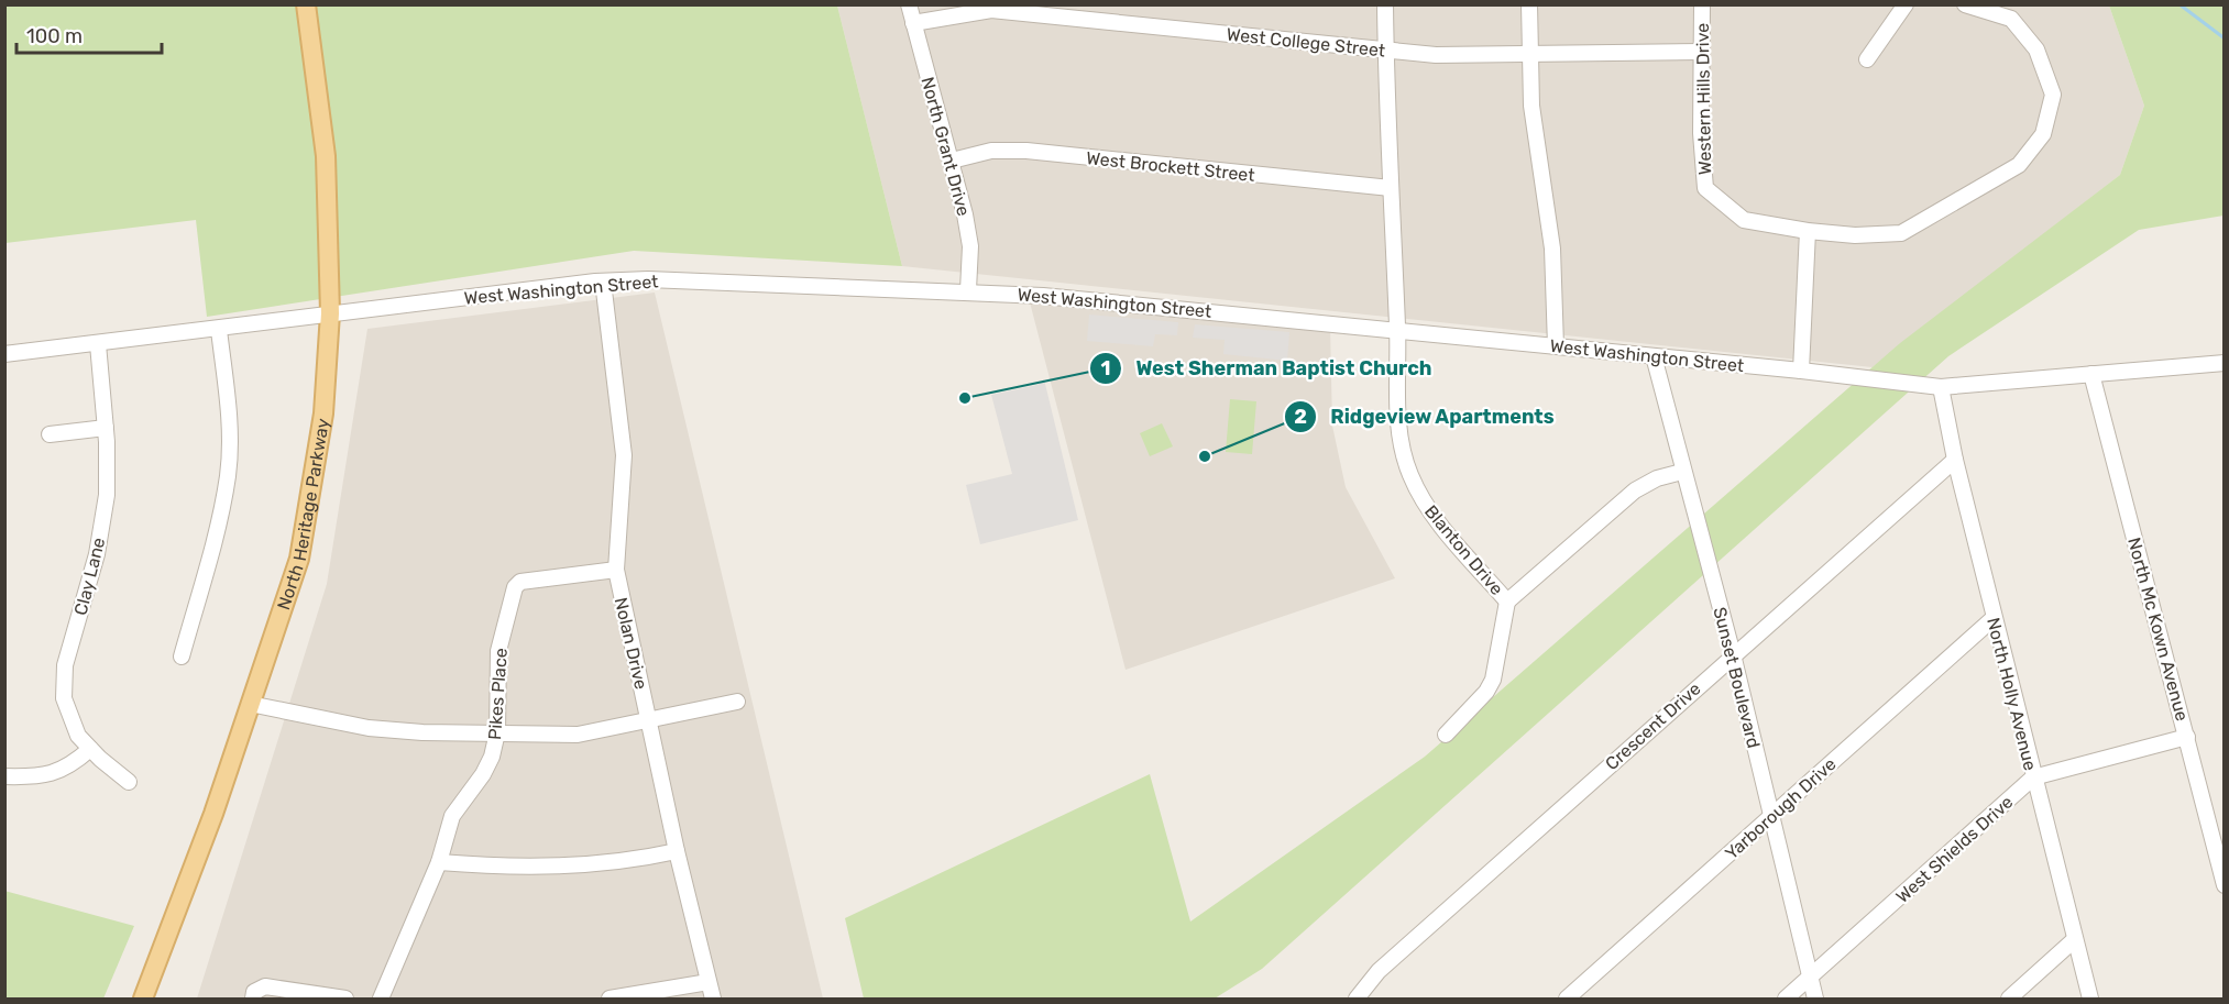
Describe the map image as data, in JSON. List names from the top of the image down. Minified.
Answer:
{"streets":{"main road":["North Heritage Parkway"],"street":["West College Street","Western Hills Drive","North Grant Drive","West Brockett Street","West Washington Street","Blanton Drive","Clay Lane","North Mc Kown Avenue","Nolan Drive","Sunset Boulevard","Pikes Place","North Holly Avenue","Crescent Drive","Yarborough Drive","West Shields Drive"]},"crossings":[["West College Street","Western Hills Drive"],["West College Street","North Grant Drive"],["West College Street","Blanton Drive"],["North Grant Drive","West Brockett Street"],["North Grant Drive","West Washington Street"],["West Brockett Street","Blanton Drive"],["West Washington Street","North Heritage Parkway"],["West Washington Street","Blanton Drive"],["West Washington Street","Clay Lane"],["West Washington Street","North Mc Kown Avenue"],["West Washington Street","Nolan Drive"],["West Washington Street","Sunset Boulevard"],["West Washington Street","North Holly Avenue"],["Blanton Drive","Sunset Boulevard"],["North Mc Kown Avenue","West Shields Drive"],["Nolan Drive","Pikes Place"],["Sunset Boulevard","Crescent Drive"],["Sunset Boulevard","Yarborough Drive"],["Sunset Boulevard","West Shields Drive"],["North Holly Avenue","Crescent Drive"],["North Holly Avenue","Yarborough Drive"],["North Holly Avenue","West Shields Drive"]],"places":["West Sherman Baptist Church","Ridgeview Apartments"],"scale_bar":"100 m"}
